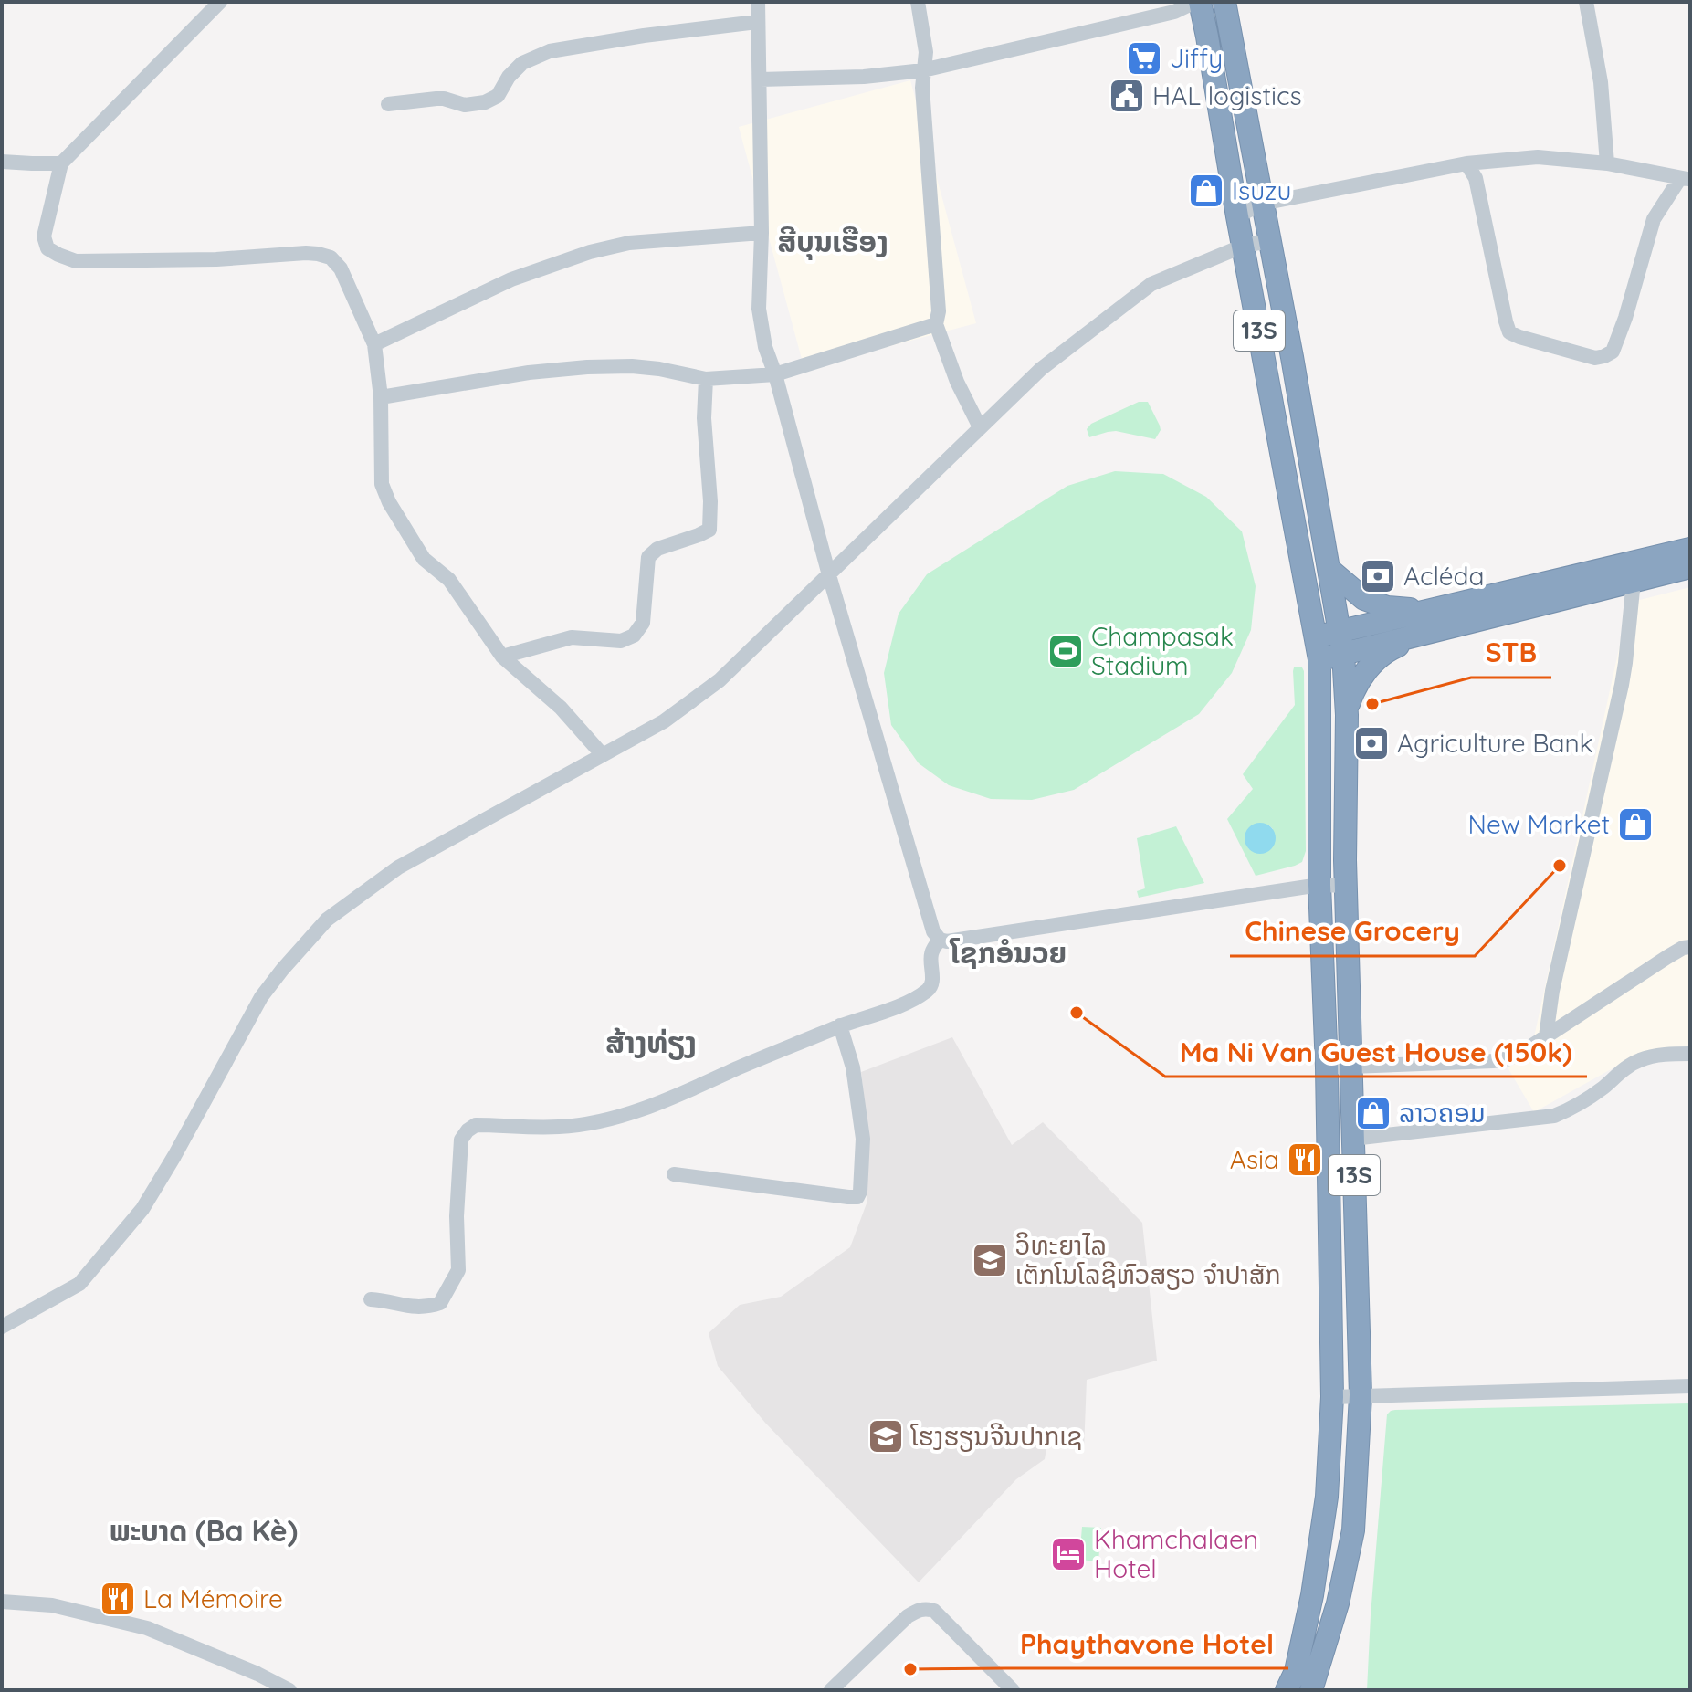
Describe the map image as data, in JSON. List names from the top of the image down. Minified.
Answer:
{"streets":{"highway":["13S"]},"districts":["ສີບຸນເຮືອງ","ໂຊກອໍນວຍ","ສ້າງທ່ຽງ","ພະບາດ (Ba Kè)"],"places":{"supermarket":["Jiffy"],"public building":["HAL logistics"],"shop":["Isuzu","New Market","ລາວຄອມ"],"bank":["Acléda","Agriculture Bank"],"sports":["Champasak Stadium"],"other":["STB","Chinese Grocery","Ma Ni Van Guest House (150k)","Phaythavone Hotel"],"restaurant":["Asia","La Mémoire"],"school or university":["ວິທະຍາໄລ ເຕັກໂນໂລຊີຫົວສຽວ ຈຳປາສັກ","ໂຮງຮຽນຈີນປາກເຊ"],"hotel":["Khamchalaen Hotel"]}}
